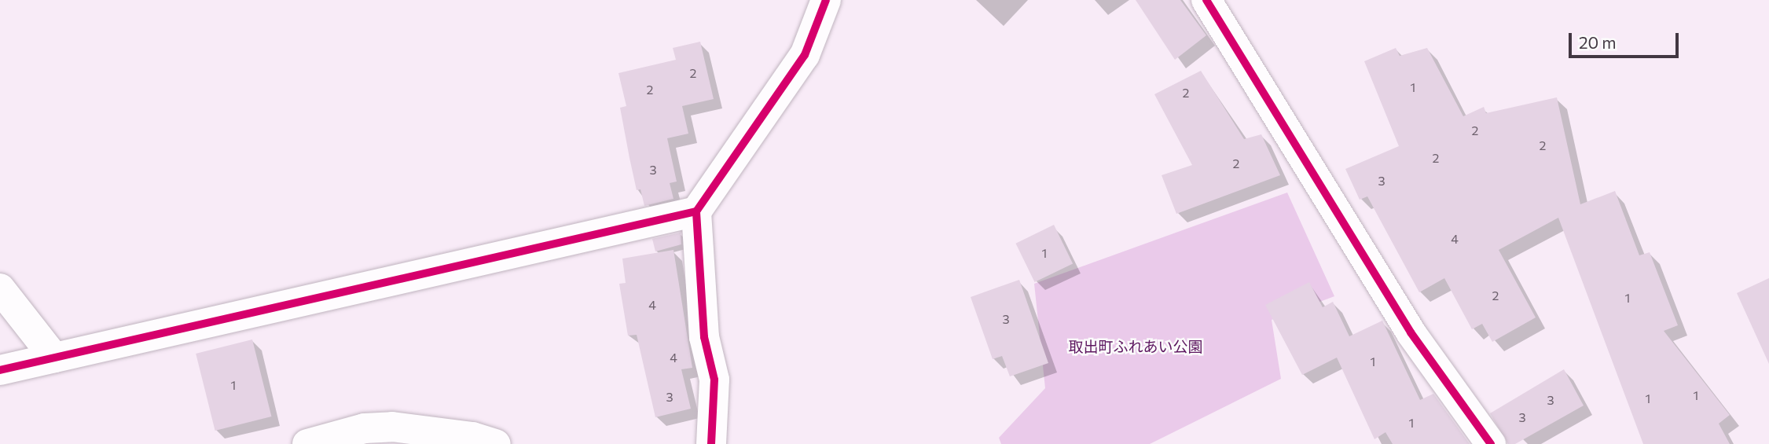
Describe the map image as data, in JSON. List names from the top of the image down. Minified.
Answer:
{"parks":["取出町ふれあい公園"],"house_numbers":["2","1","2","2","2","2","2","2","3","3","4","1","2","1","4","3","4","1","1","1","3","1","3","3","1"],"scale_bar":"20 m"}
